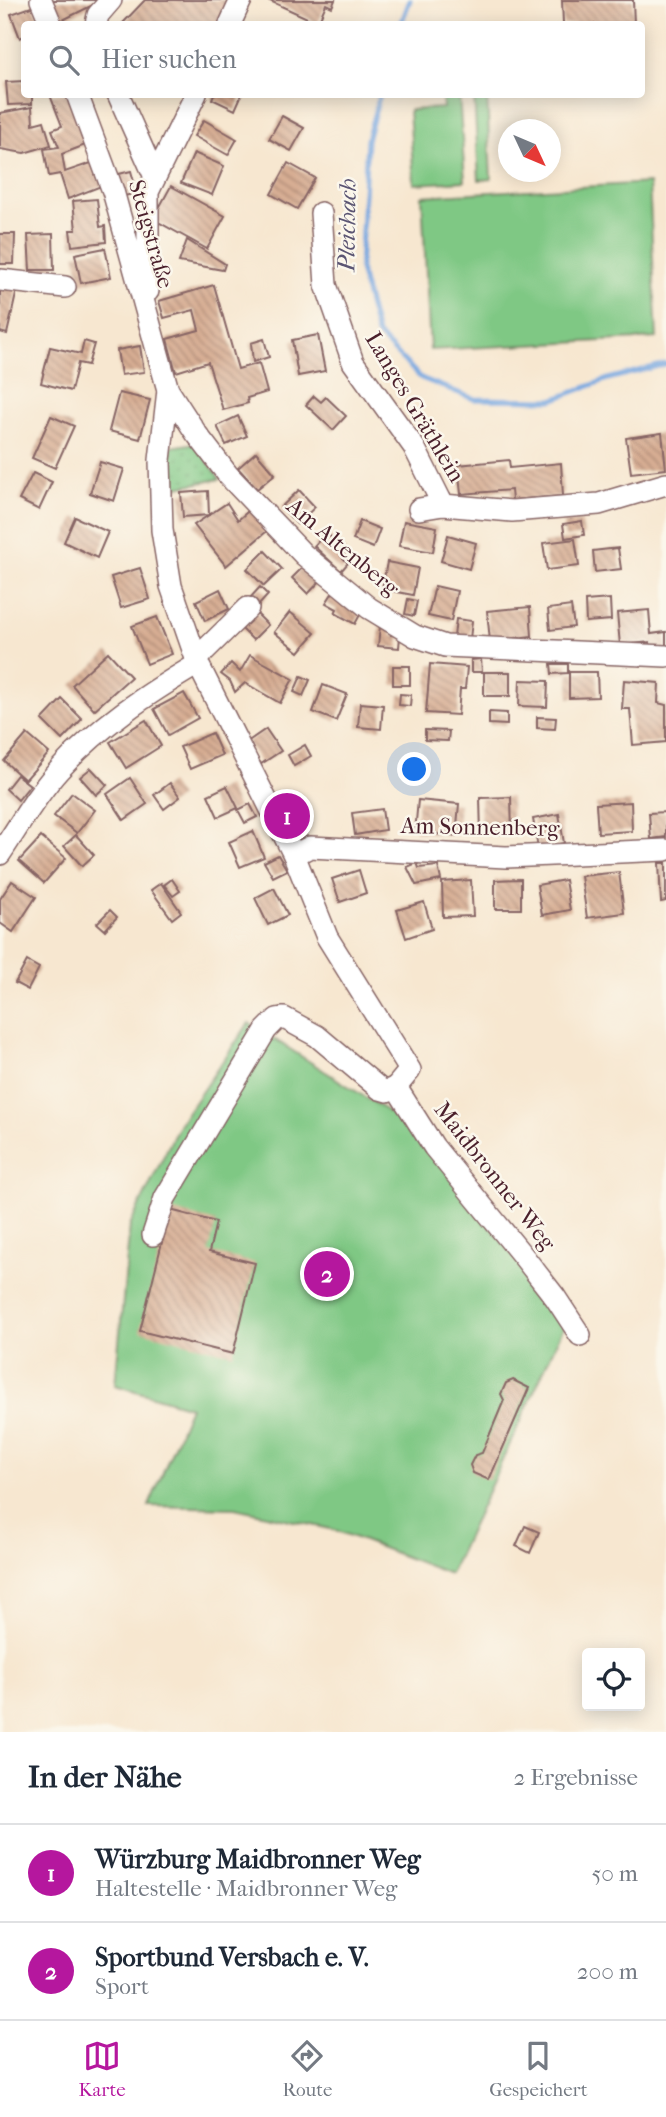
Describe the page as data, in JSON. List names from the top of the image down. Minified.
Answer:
{"streets":{"street":["Steigstraße","Langes Gräthlein","Am Altenberg","Am Sonnenberg","Maidbronner Weg"]},"crossings":[["Steigstraße","Am Altenberg"]],"water":["Pleichach"],"north":"bottom right","page":{"search":"Hier suchen","pins":["1","2"],"heading":["In der Nähe","2 Ergebnisse"],"list":[{"mark":"1","name":"Würzburg Maidbronner Weg","note":"Haltestelle · Maidbronner Weg","value":"50 m"},{"mark":"2","name":"Sportbund Versbach e. V.","note":"Sport","value":"200 m"}],"nav":["Karte","Route","Gespeichert"]}}
